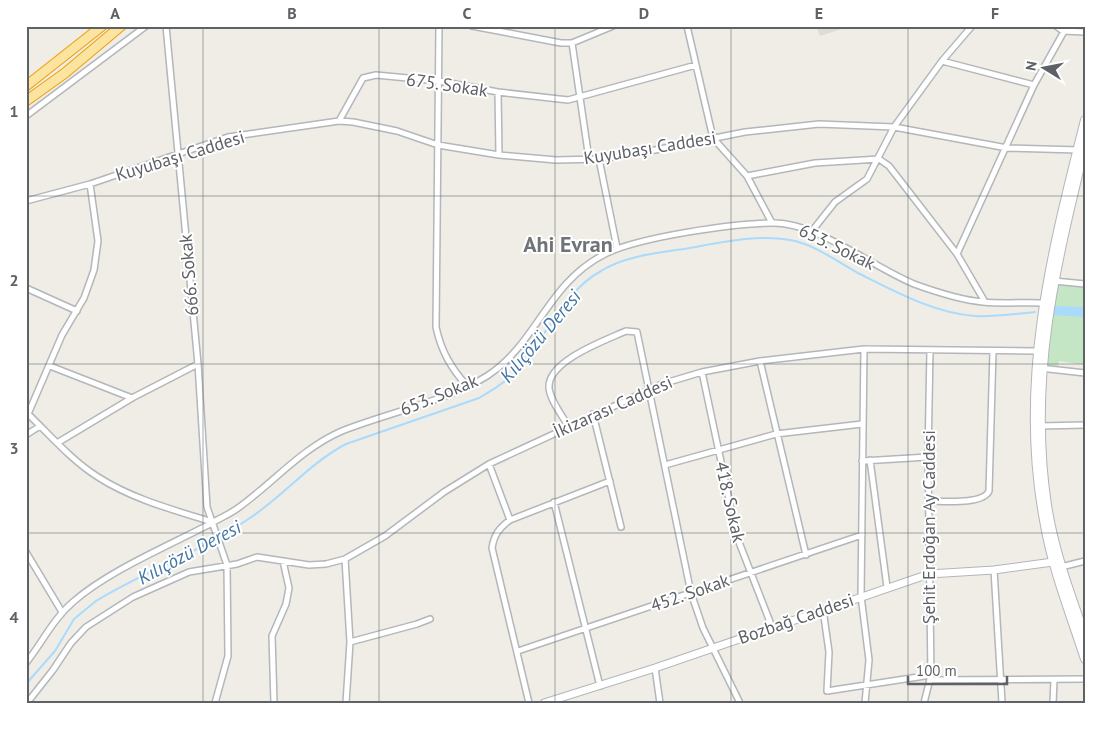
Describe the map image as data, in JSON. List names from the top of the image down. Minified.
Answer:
{"streets":{"street":["675. Sokak","Kuyubaşı Caddesi","653. Sokak","666. Sokak","İkizarası Caddesi","418. Sokak","Şehit Erdoğan Ay Caddesi","452. Sokak","Bozbağ Caddesi"]},"crossings":[["675. Sokak","Kuyubaşı Caddesi"],["Kuyubaşı Caddesi","666. Sokak"],["653. Sokak","666. Sokak"],["666. Sokak","İkizarası Caddesi"],["İkizarası Caddesi","418. Sokak"],["İkizarası Caddesi","Şehit Erdoğan Ay Caddesi"],["418. Sokak","452. Sokak"],["418. Sokak","Bozbağ Caddesi"],["Şehit Erdoğan Ay Caddesi","Bozbağ Caddesi"]],"districts":["Ahi Evran"],"water":["Kılıçözü Deresi"],"scale_bar":"100 m","north":"left","grid":{"columns":["A","B","C","D","E","F"],"rows":["1","2","3","4"]}}
